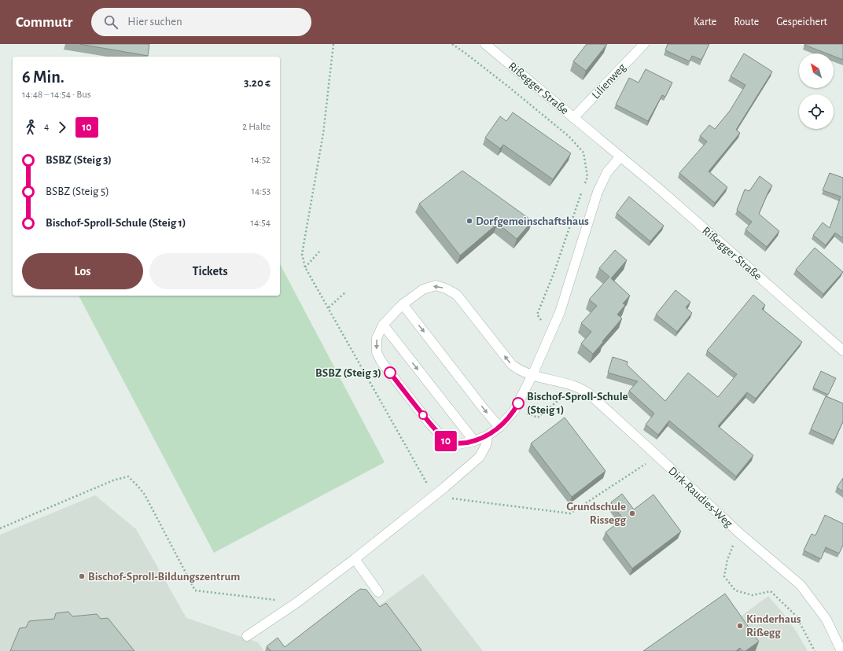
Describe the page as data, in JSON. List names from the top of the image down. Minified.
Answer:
{"streets":{"street":["Lilienweg","Rißegger Straße","Dirk-Raudies-Weg"]},"crossings":[["Lilienweg","Rißegger Straße"]],"places":["Dorfgemeinschaftshaus","BSBZ (Steig 3)","Bischof-Sproll-Schule (Steig 1)","Grundschule Rissegg","Bischof-Sproll-Bildungszentrum","Kinderhaus Rißegg"],"lines":["bus line 10"],"north":"top left","page":{"header":"Commutr","search":"Hier suchen","nav":["Karte","Route","Gespeichert"],"on_map":"10","heading":["6 Min.","14:48 – 14:54 · Bus","3.20 €"],"legs":["4","10","2 Halte"],"list":[{"name":"BSBZ (Steig 3)","value":"14:52"},{"name":"BSBZ (Steig 5)","value":"14:53"},{"name":"Bischof-Sproll-Schule (Steig 1)","value":"14:54"}],"buttons":["Los","Tickets"]}}
